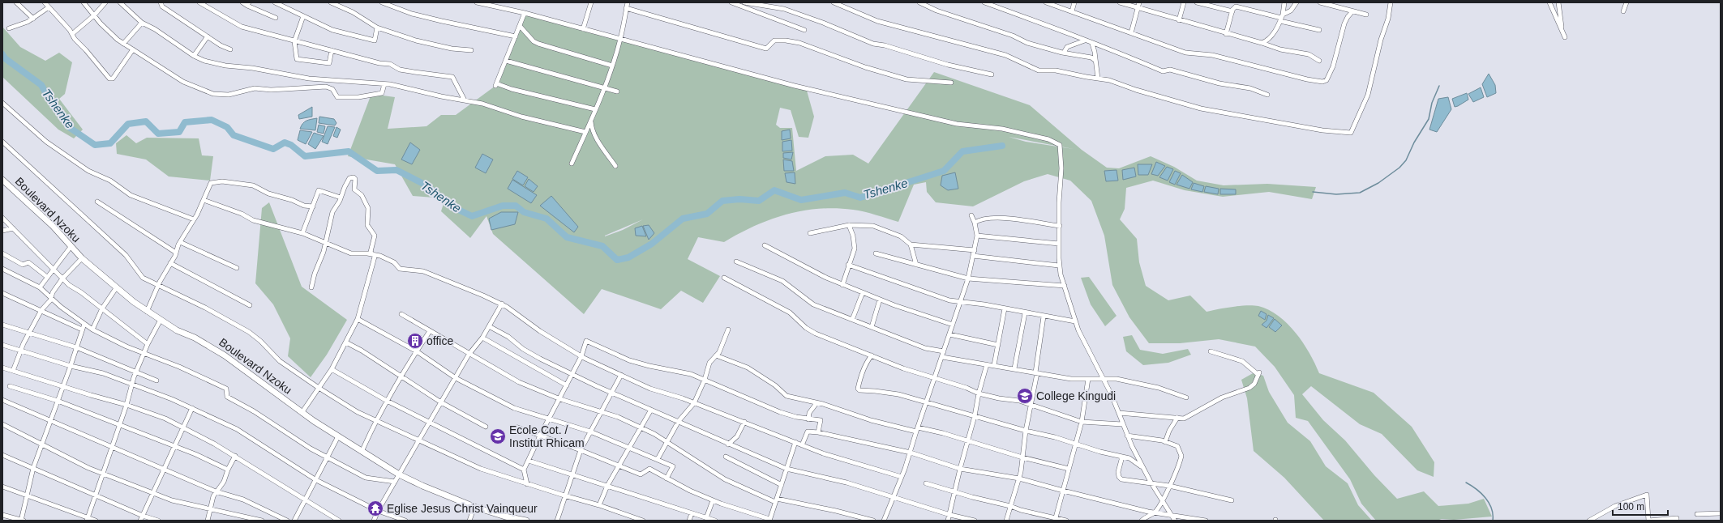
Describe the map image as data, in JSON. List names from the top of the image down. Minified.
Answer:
{"streets":{"street":["Boulevard Nzoku"]},"water":["Tshenke"],"places":{"building":["office"],"school or university":["College Kingudi","Ecole Cot. / Institut Rhicam"],"temple":["Eglise Jesus Christ Vainqueur"]},"scale_bar":"100 m"}
